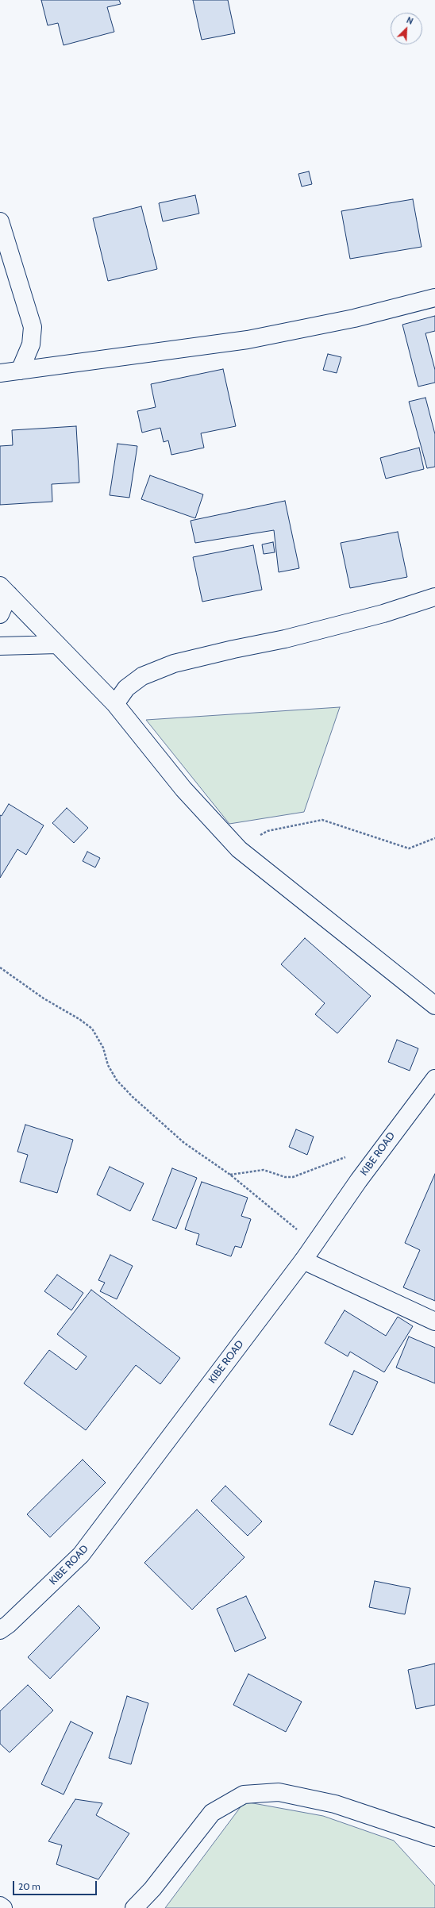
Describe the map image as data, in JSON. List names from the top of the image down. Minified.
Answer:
{"streets":{"street":["KIBE ROAD"]},"scale_bar":"20 m","north":"top right"}
